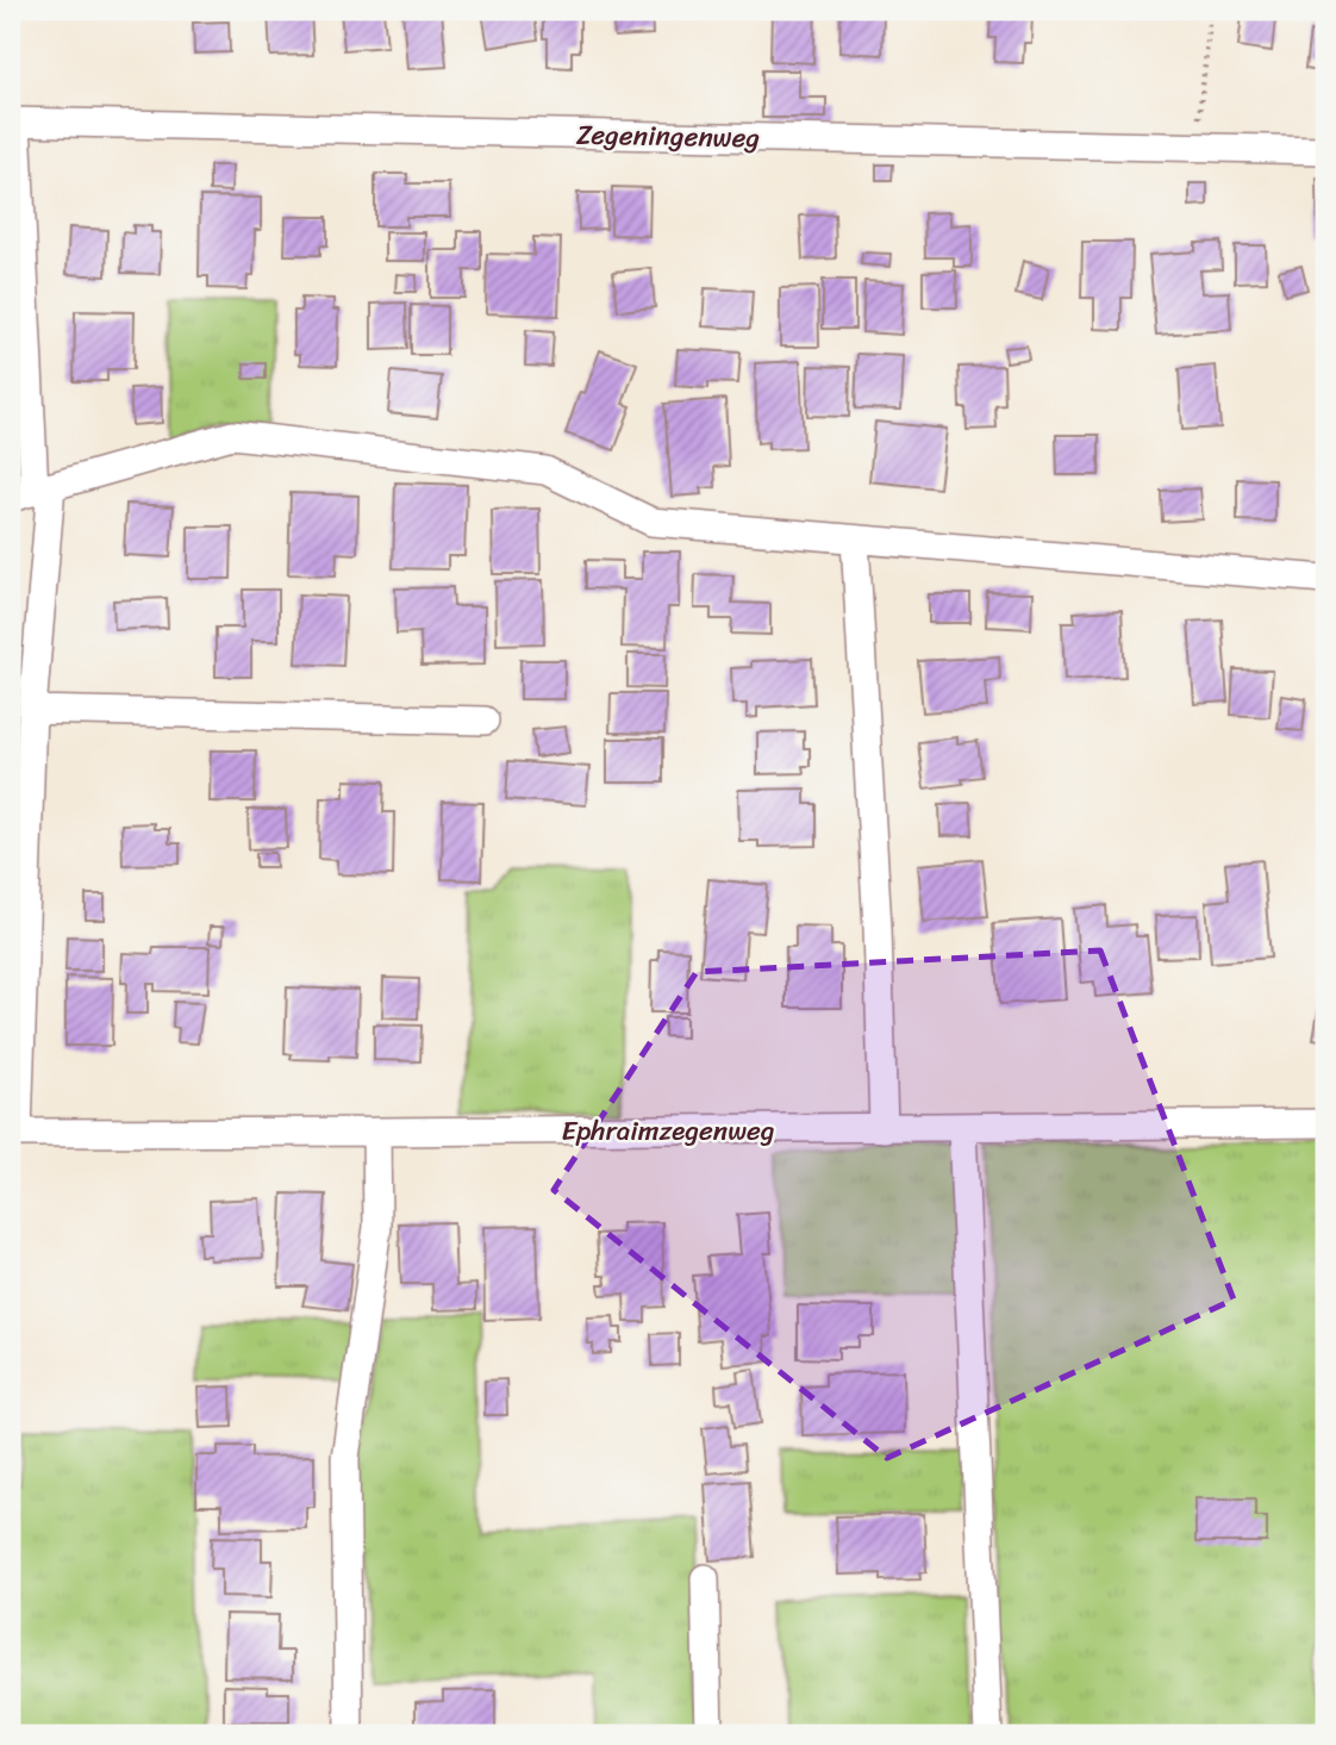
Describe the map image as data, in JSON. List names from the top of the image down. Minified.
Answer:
{"streets":{"street":["Zegeningenweg","Ephraimzegenweg"]}}
